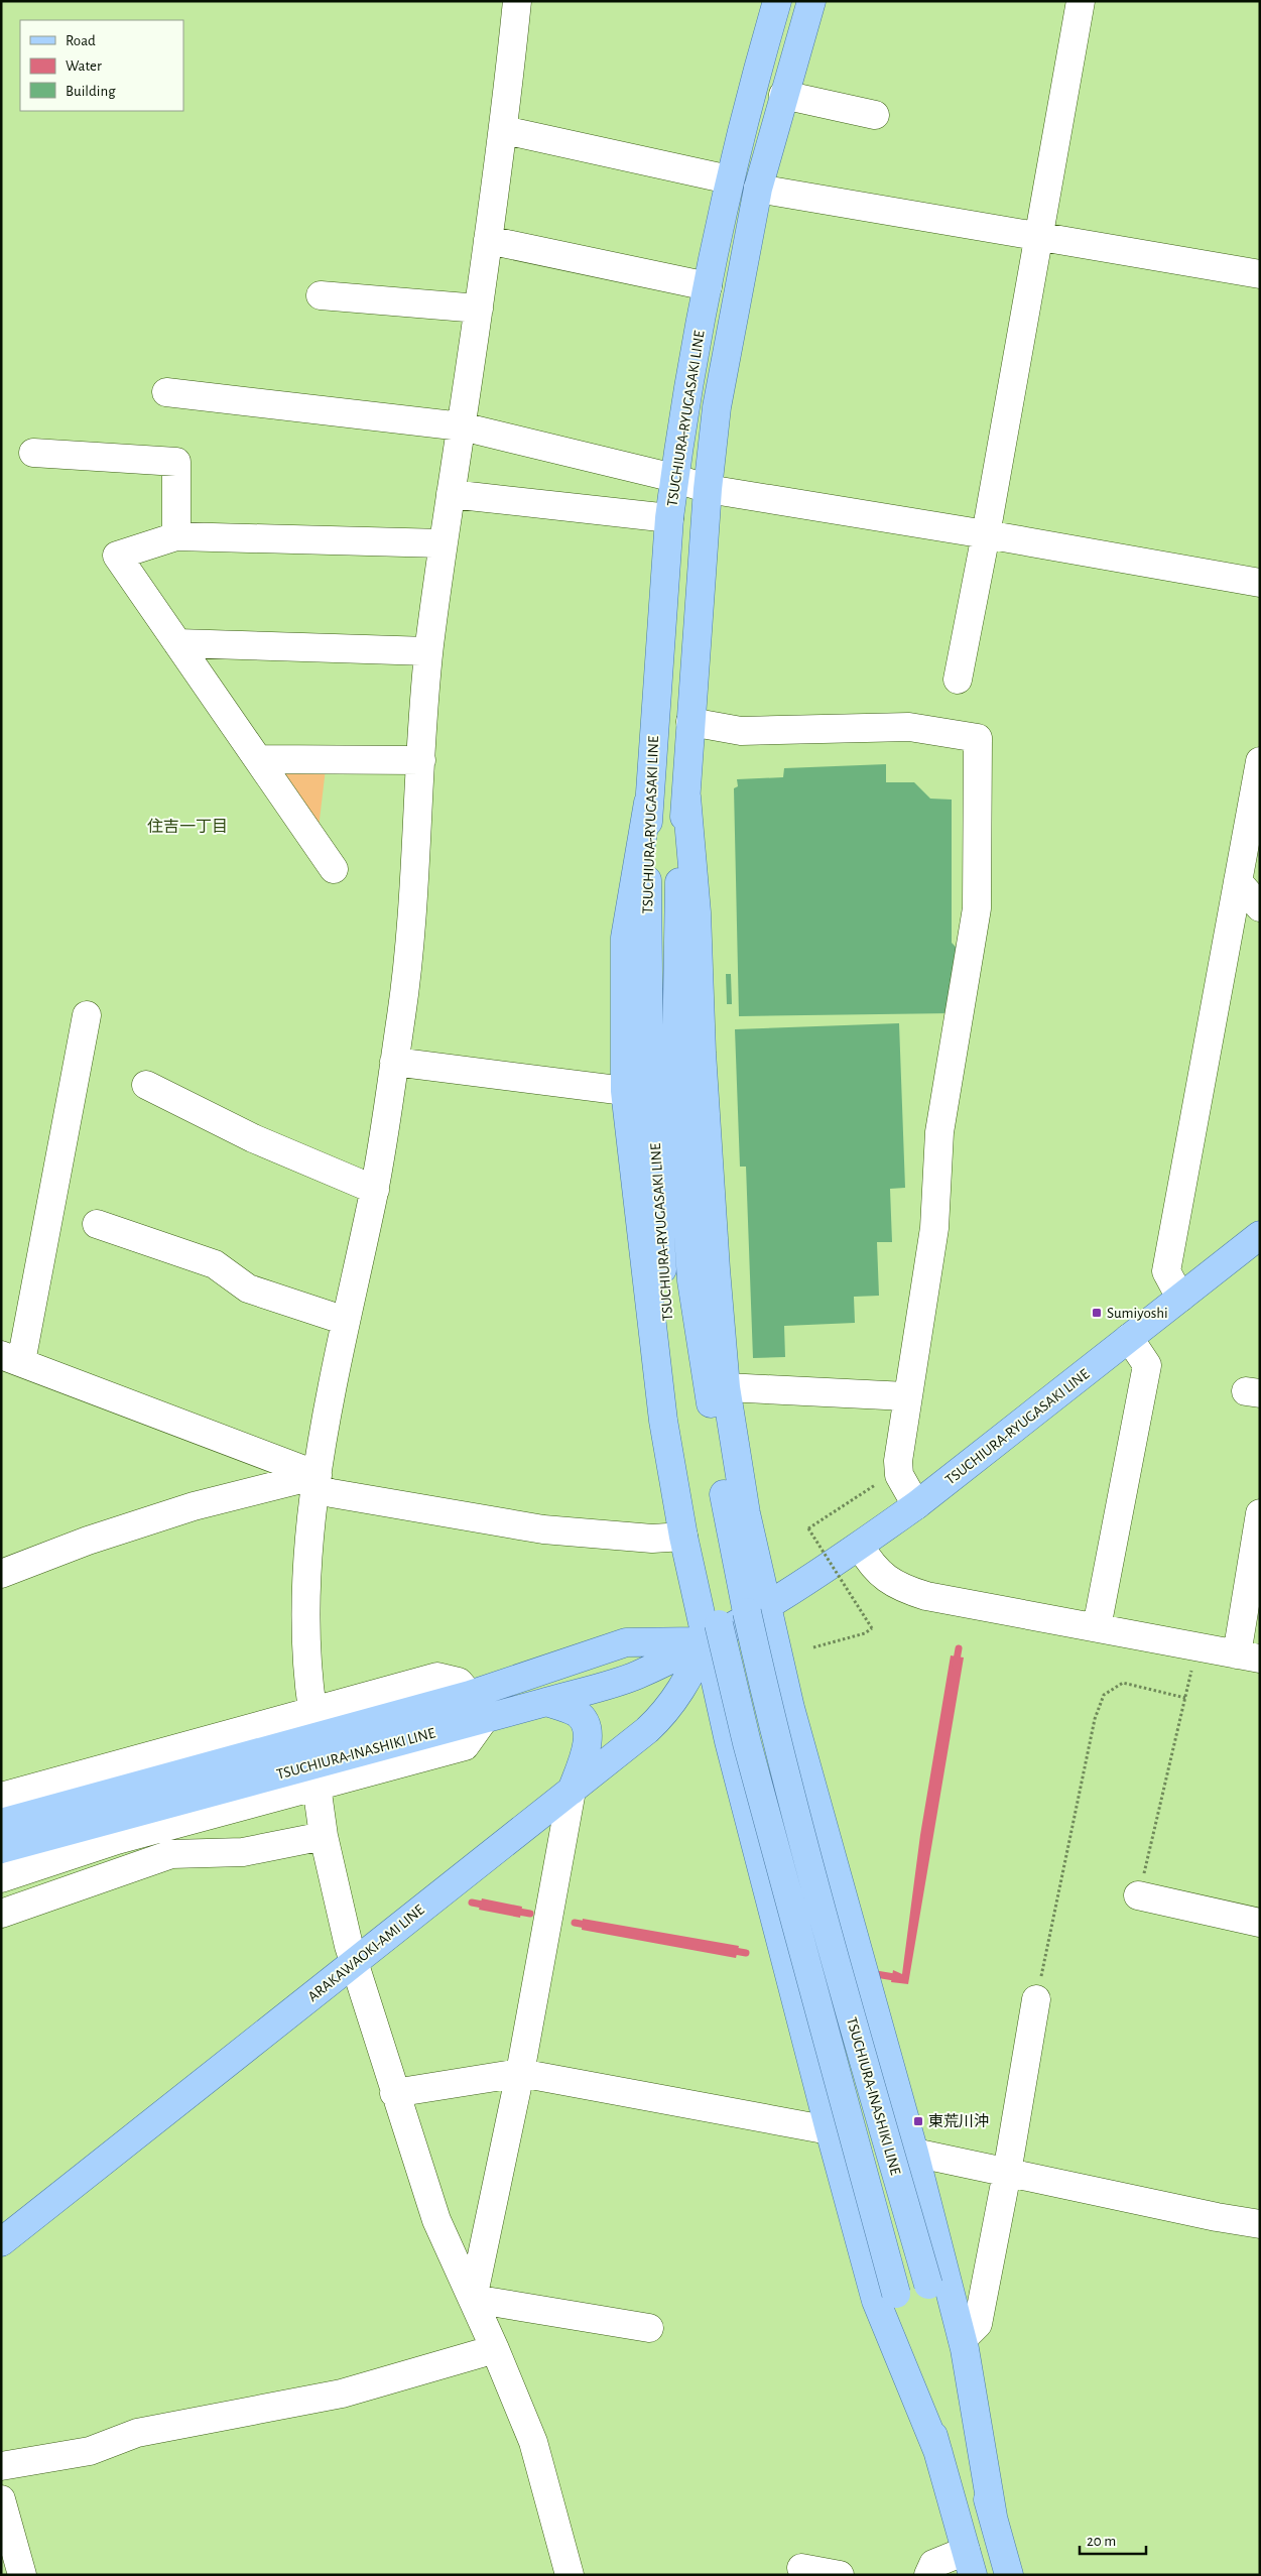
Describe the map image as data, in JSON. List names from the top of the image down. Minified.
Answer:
{"streets":{"main road":["TSUCHIURA-RYUGASAKI LINE","TSUCHIURA-INASHIKI LINE","ARAKAWAOKI-AMI LINE"]},"crossings":[["TSUCHIURA-RYUGASAKI LINE","TSUCHIURA-INASHIKI LINE"],["TSUCHIURA-RYUGASAKI LINE","ARAKAWAOKI-AMI LINE"],["TSUCHIURA-INASHIKI LINE","ARAKAWAOKI-AMI LINE"]],"districts":["住吉一丁目"],"places":{"transit":["Sumiyoshi","東荒川沖"]},"legend":["Road","Water","Building"],"scale_bar":"20 m"}
